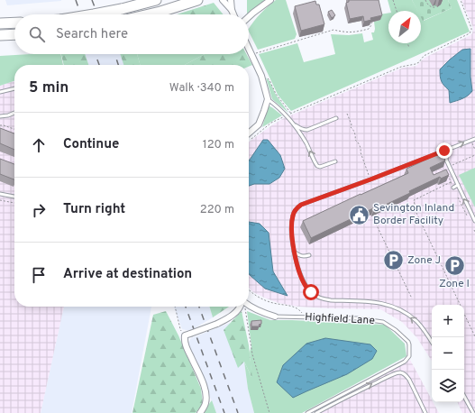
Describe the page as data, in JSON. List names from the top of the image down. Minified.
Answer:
{"streets":{"street":["Highfield Lane"]},"places":{"public building":["Sevington Inland Border Facility"],"parking":["Zone J","Zone I"]},"north":"top right","page":{"search":"Search here","heading":["5 min","Walk · 340 m"],"list":[["Continue","120 m"],["Turn right","220 m"],"Arrive at destination"],"map_buttons":["+","−"]}}
